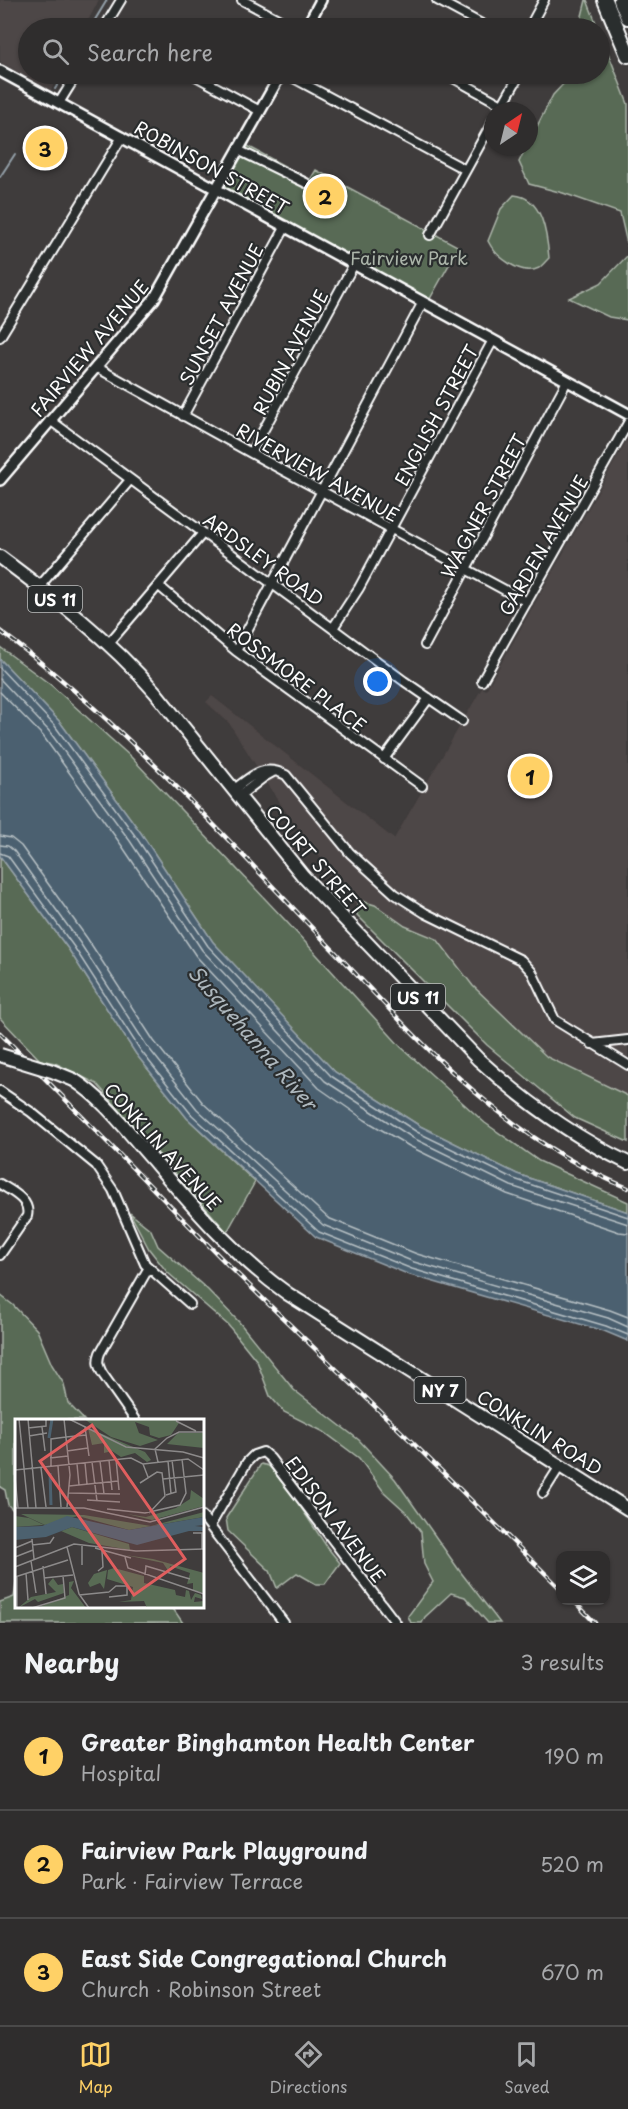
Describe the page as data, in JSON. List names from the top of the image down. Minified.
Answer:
{"streets":{"main road":["US 11","COURT STREET","CONKLIN AVENUE","NY 7","CONKLIN ROAD"],"street":["ROBINSON STREET","SUNSET AVENUE","FAIRVIEW AVENUE","RUBIN AVENUE","ENGLISH STREET","RIVERVIEW AVENUE","WAGNER STREET","GARDEN AVENUE","ARDSLEY ROAD","ROSSMORE PLACE","EDISON AVENUE"]},"crossings":[["ROBINSON STREET","SUNSET AVENUE"],["ROBINSON STREET","FAIRVIEW AVENUE"],["ROBINSON STREET","RUBIN AVENUE"],["ROBINSON STREET","ENGLISH STREET"],["ROBINSON STREET","WAGNER STREET"],["SUNSET AVENUE","RIVERVIEW AVENUE"],["FAIRVIEW AVENUE","RIVERVIEW AVENUE"],["FAIRVIEW AVENUE","ARDSLEY ROAD"],["RUBIN AVENUE","RIVERVIEW AVENUE"],["ENGLISH STREET","RIVERVIEW AVENUE"],["ENGLISH STREET","ARDSLEY ROAD"],["RIVERVIEW AVENUE","WAGNER STREET"],["RIVERVIEW AVENUE","GARDEN AVENUE"],["CONKLIN AVENUE","CONKLIN ROAD"]],"water":["Susquehanna River"],"parks":["Fairview Park"],"north":"top right","page":{"search":"Search here","pins":["3","2","1"],"heading":["Nearby","3 results"],"list":[{"mark":"1","name":"Greater Binghamton Health Center","note":"Hospital","value":"190 m"},{"mark":"2","name":"Fairview Park Playground","note":"Park · Fairview Terrace","value":"520 m"},{"mark":"3","name":"East Side Congregational Church","note":"Church · Robinson Street","value":"670 m"}],"nav":["Map","Directions","Saved"]}}
